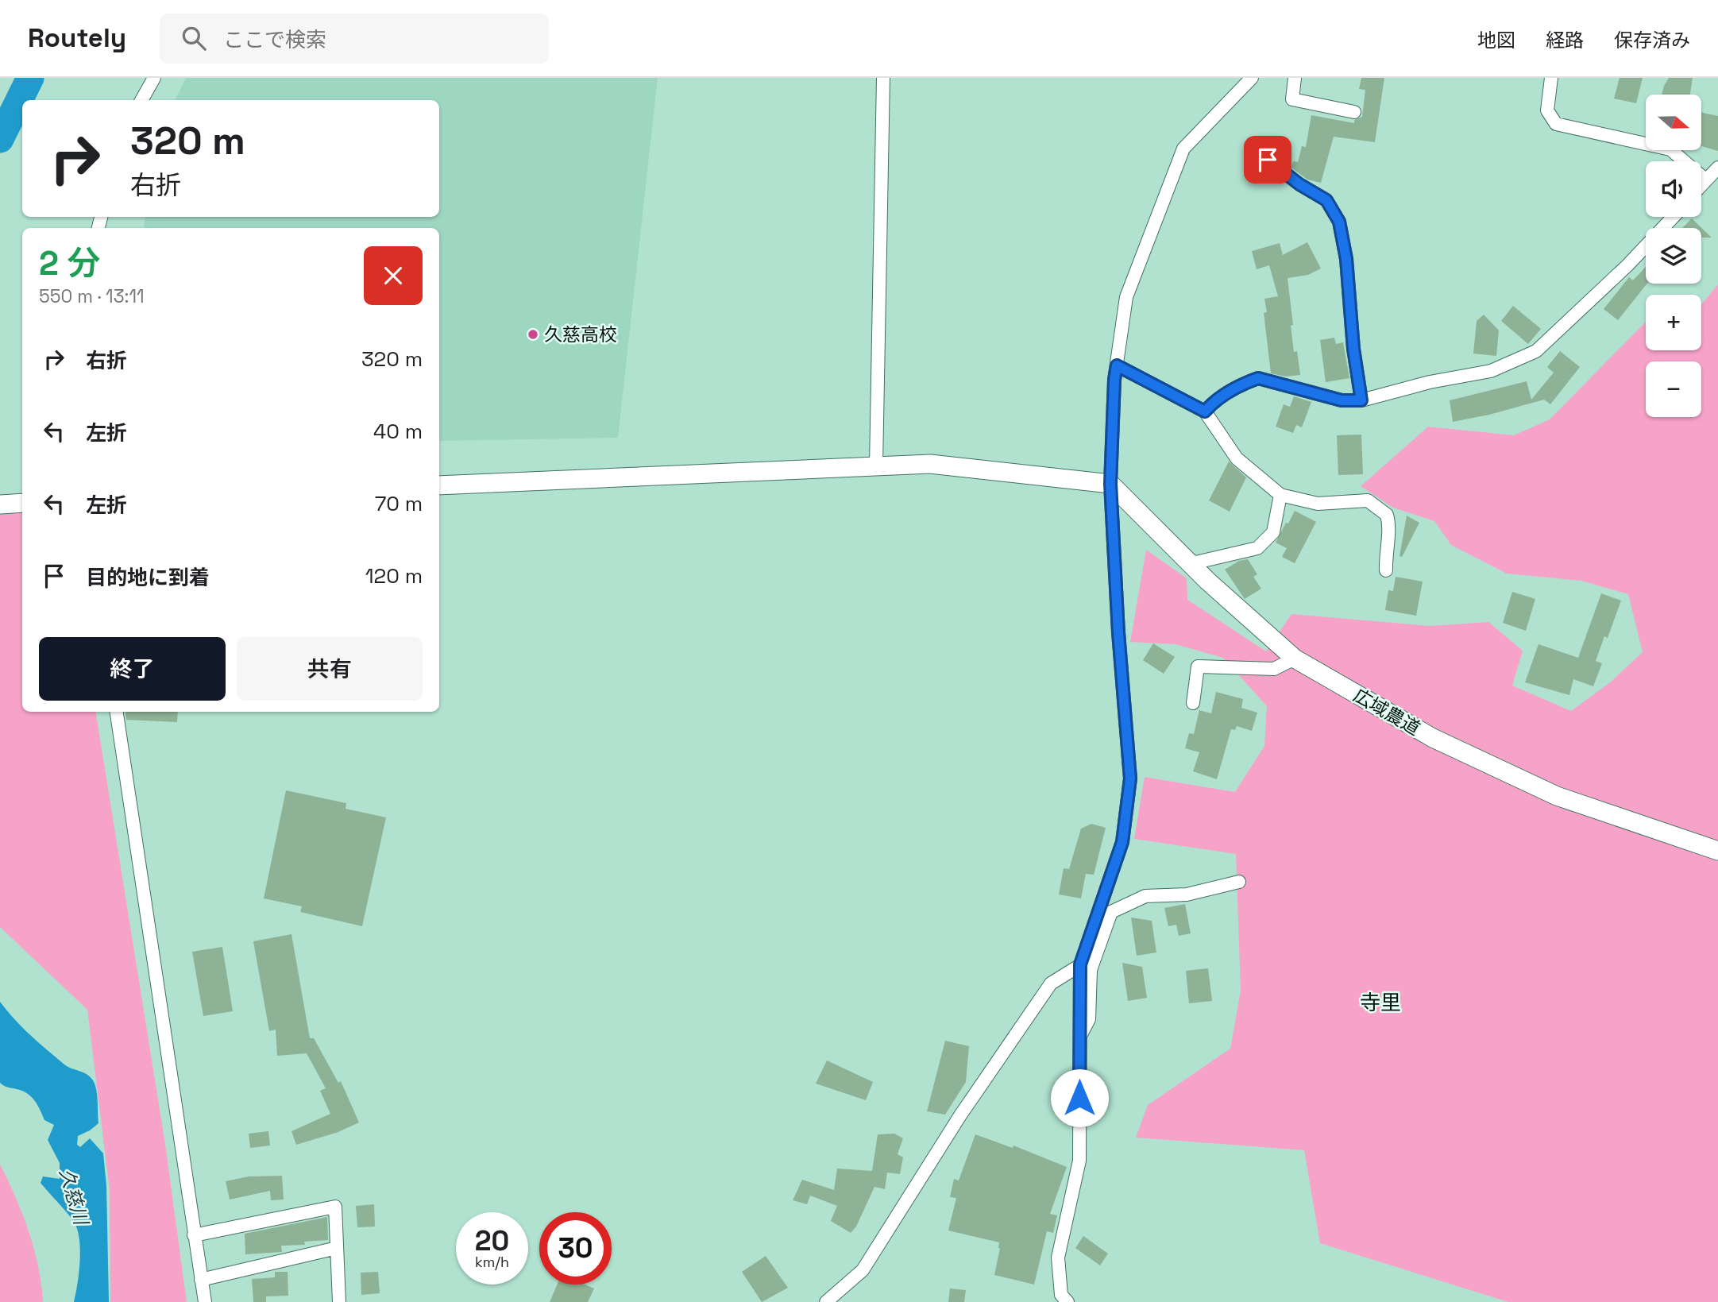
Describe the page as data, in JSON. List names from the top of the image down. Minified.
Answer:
{"streets":{"street":["広域農道"]},"districts":["寺里"],"water":["久慈川"],"places":["久慈高校"],"north":"right","page":{"header":"Routely","search":"ここで検索","nav":["地図","経路","保存済み"],"map_buttons":["+","−"],"turn":["320 m","右折"],"heading":["2 分","550 m · 13:11"],"list":[{"name":"右折","value":"320 m"},{"name":"左折","value":"40 m"},{"name":"左折","value":"70 m"},{"name":"目的地に到着","value":"120 m"}],"buttons":["終了","共有"],"speed":"20 km/h","limit":"30"}}
